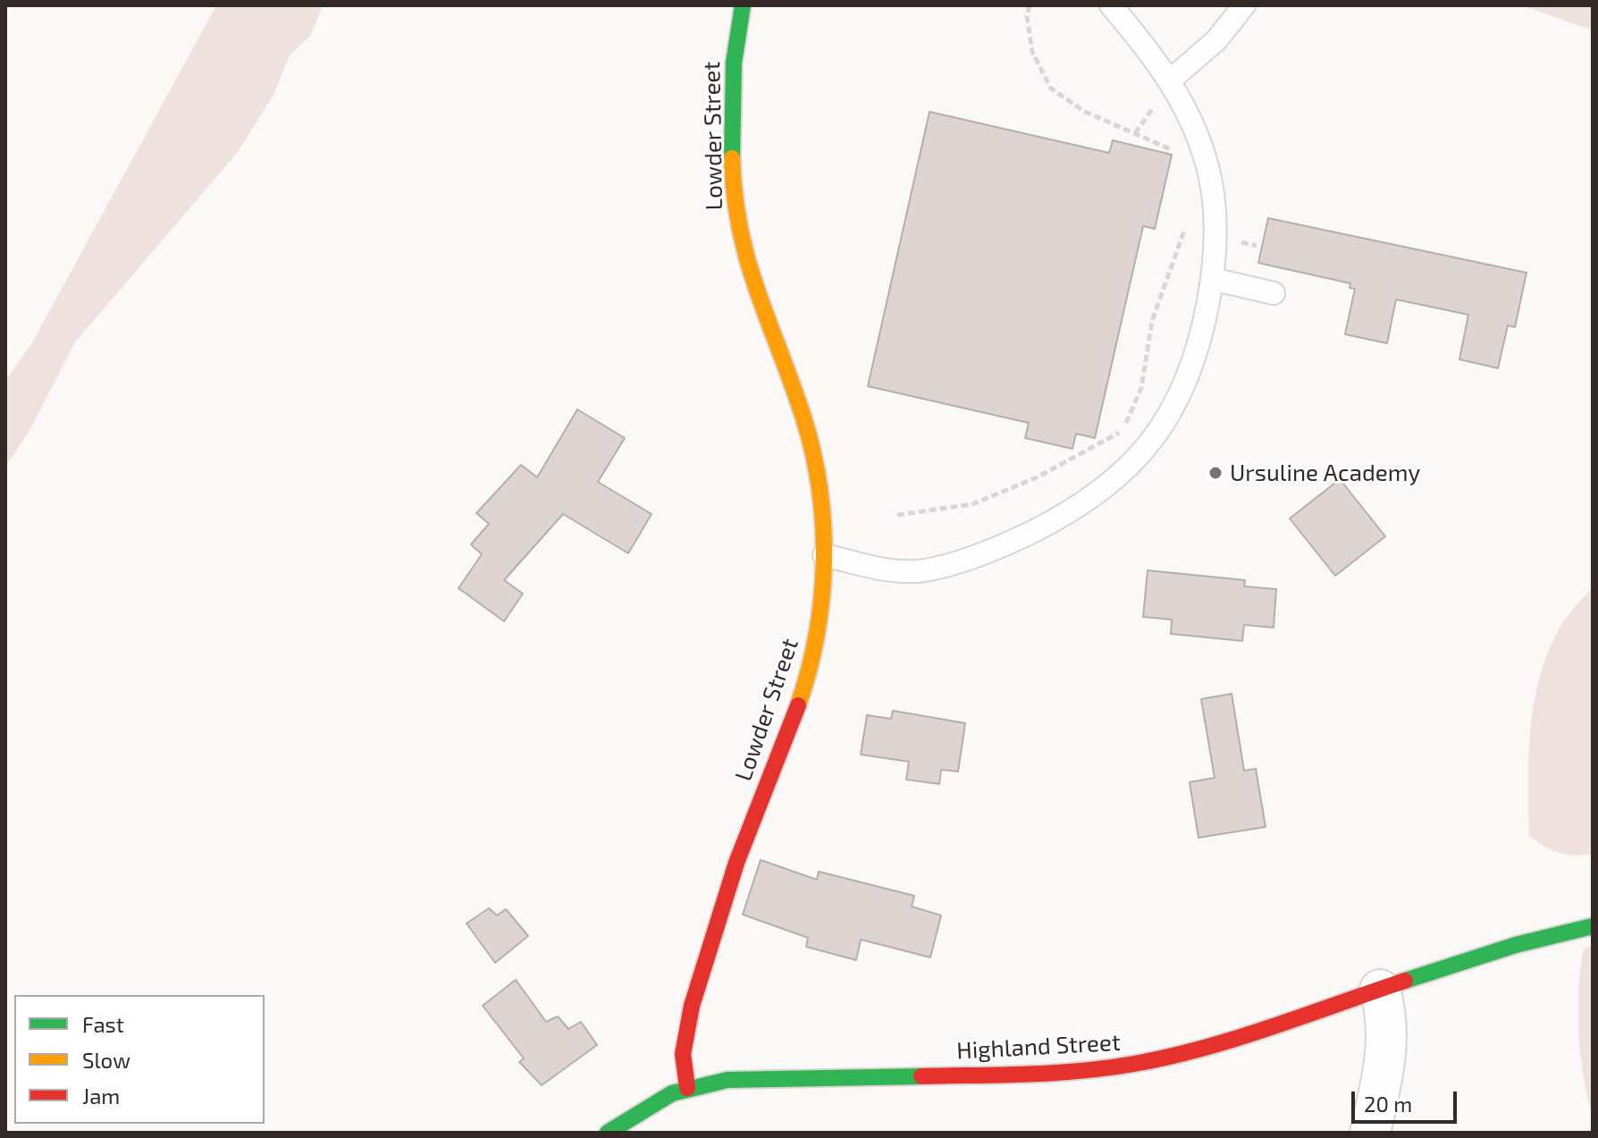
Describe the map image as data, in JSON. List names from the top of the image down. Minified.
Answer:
{"streets":{"street":["Lowder Street","Highland Street"]},"crossings":[["Lowder Street","Highland Street"]],"places":["Ursuline Academy"],"legend":["Fast","Slow","Jam"],"scale_bar":"20 m"}
